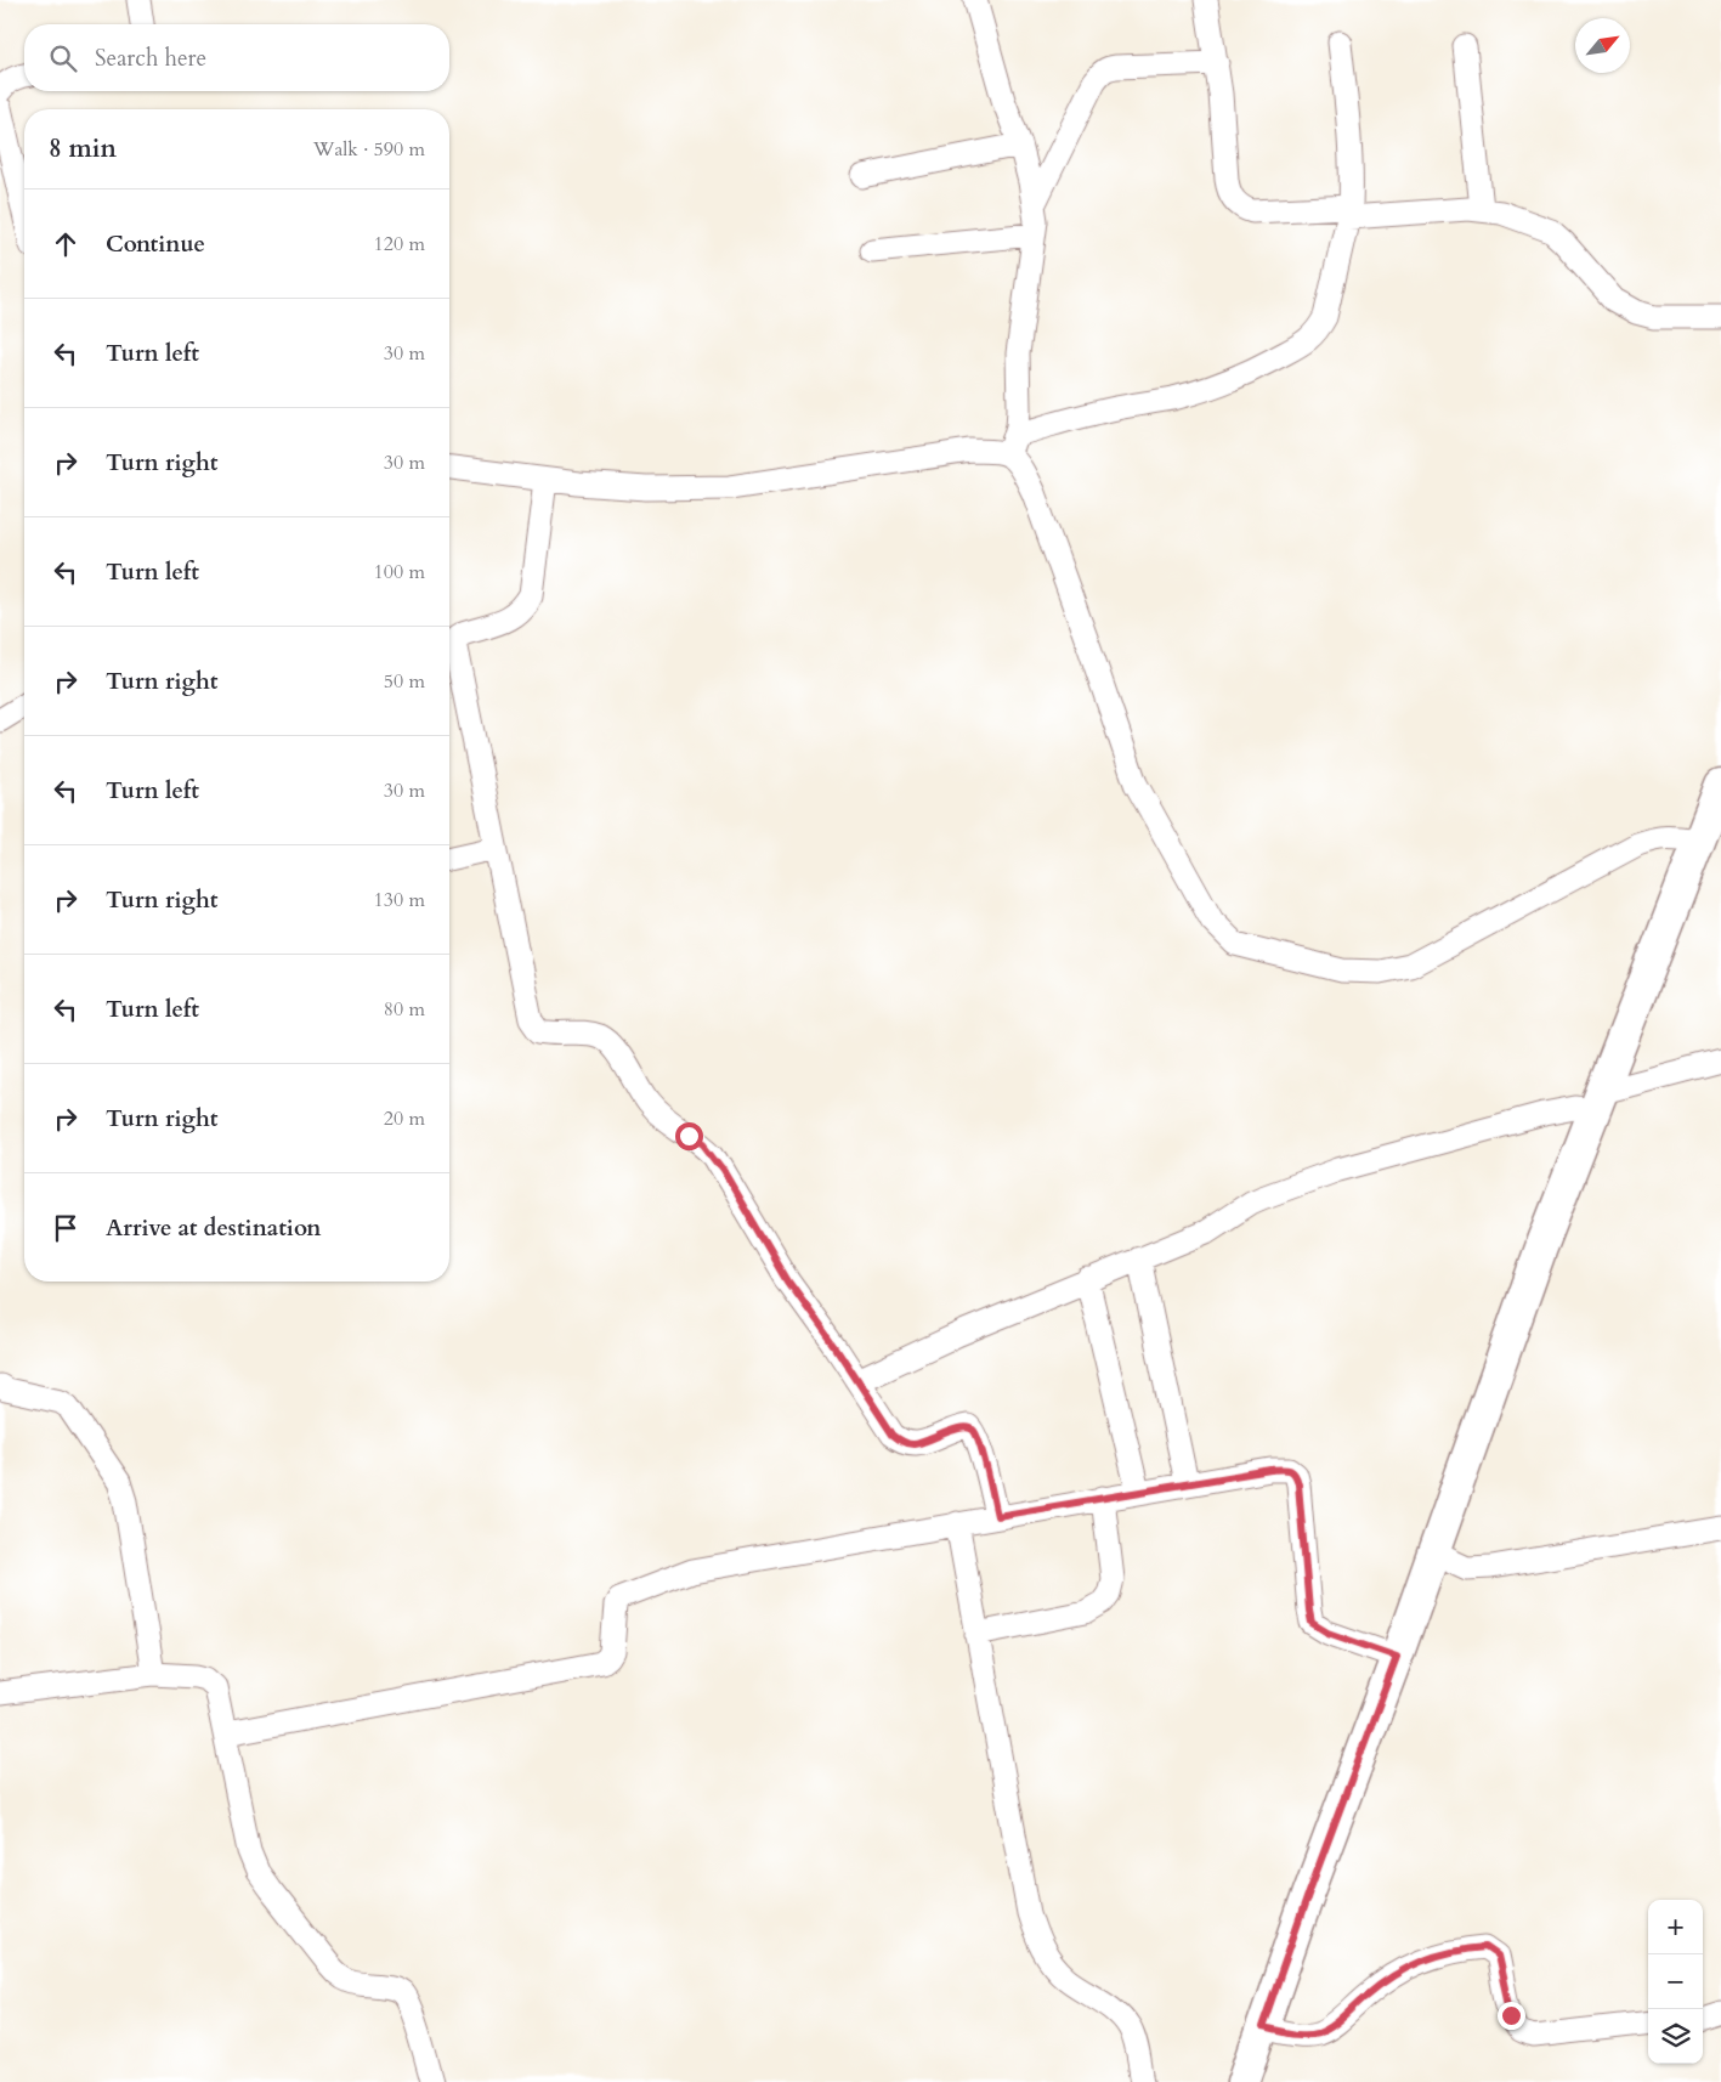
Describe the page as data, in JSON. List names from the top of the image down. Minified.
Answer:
{"north":"top right","page":{"search":"Search here","heading":["8 min","Walk · 590 m"],"list":[["Continue","120 m"],["Turn left","30 m"],["Turn right","30 m"],["Turn left","100 m"],["Turn right","50 m"],["Turn left","30 m"],["Turn right","130 m"],["Turn left","80 m"],["Turn right","20 m"],"Arrive at destination"],"map_buttons":["+","−"]}}
